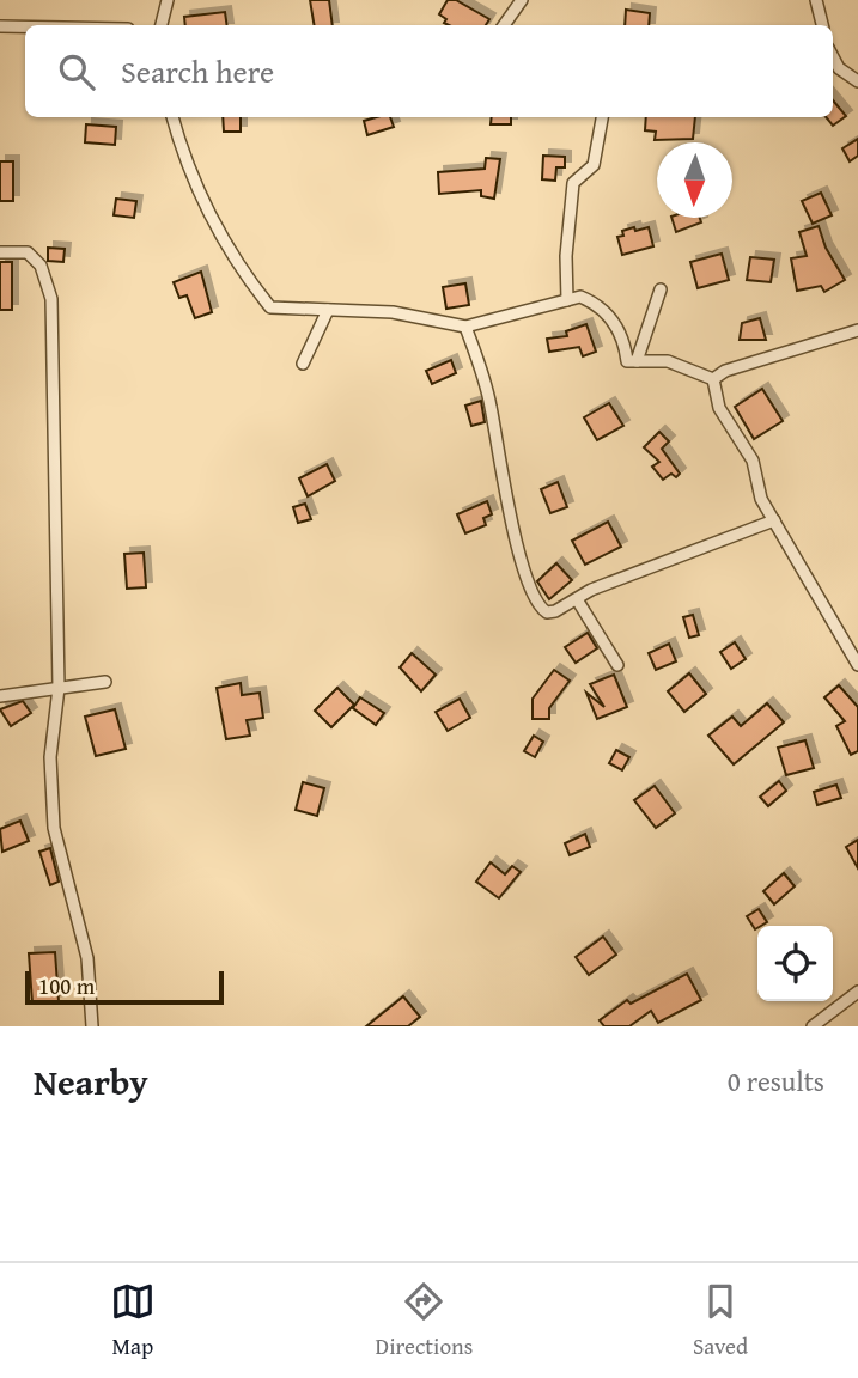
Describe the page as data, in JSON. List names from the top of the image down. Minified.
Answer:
{"scale_bar":"100 m","north":"bottom","page":{"search":"Search here","scale":"100 m","heading":["Nearby","0 results"],"nav":["Map","Directions","Saved"]}}
